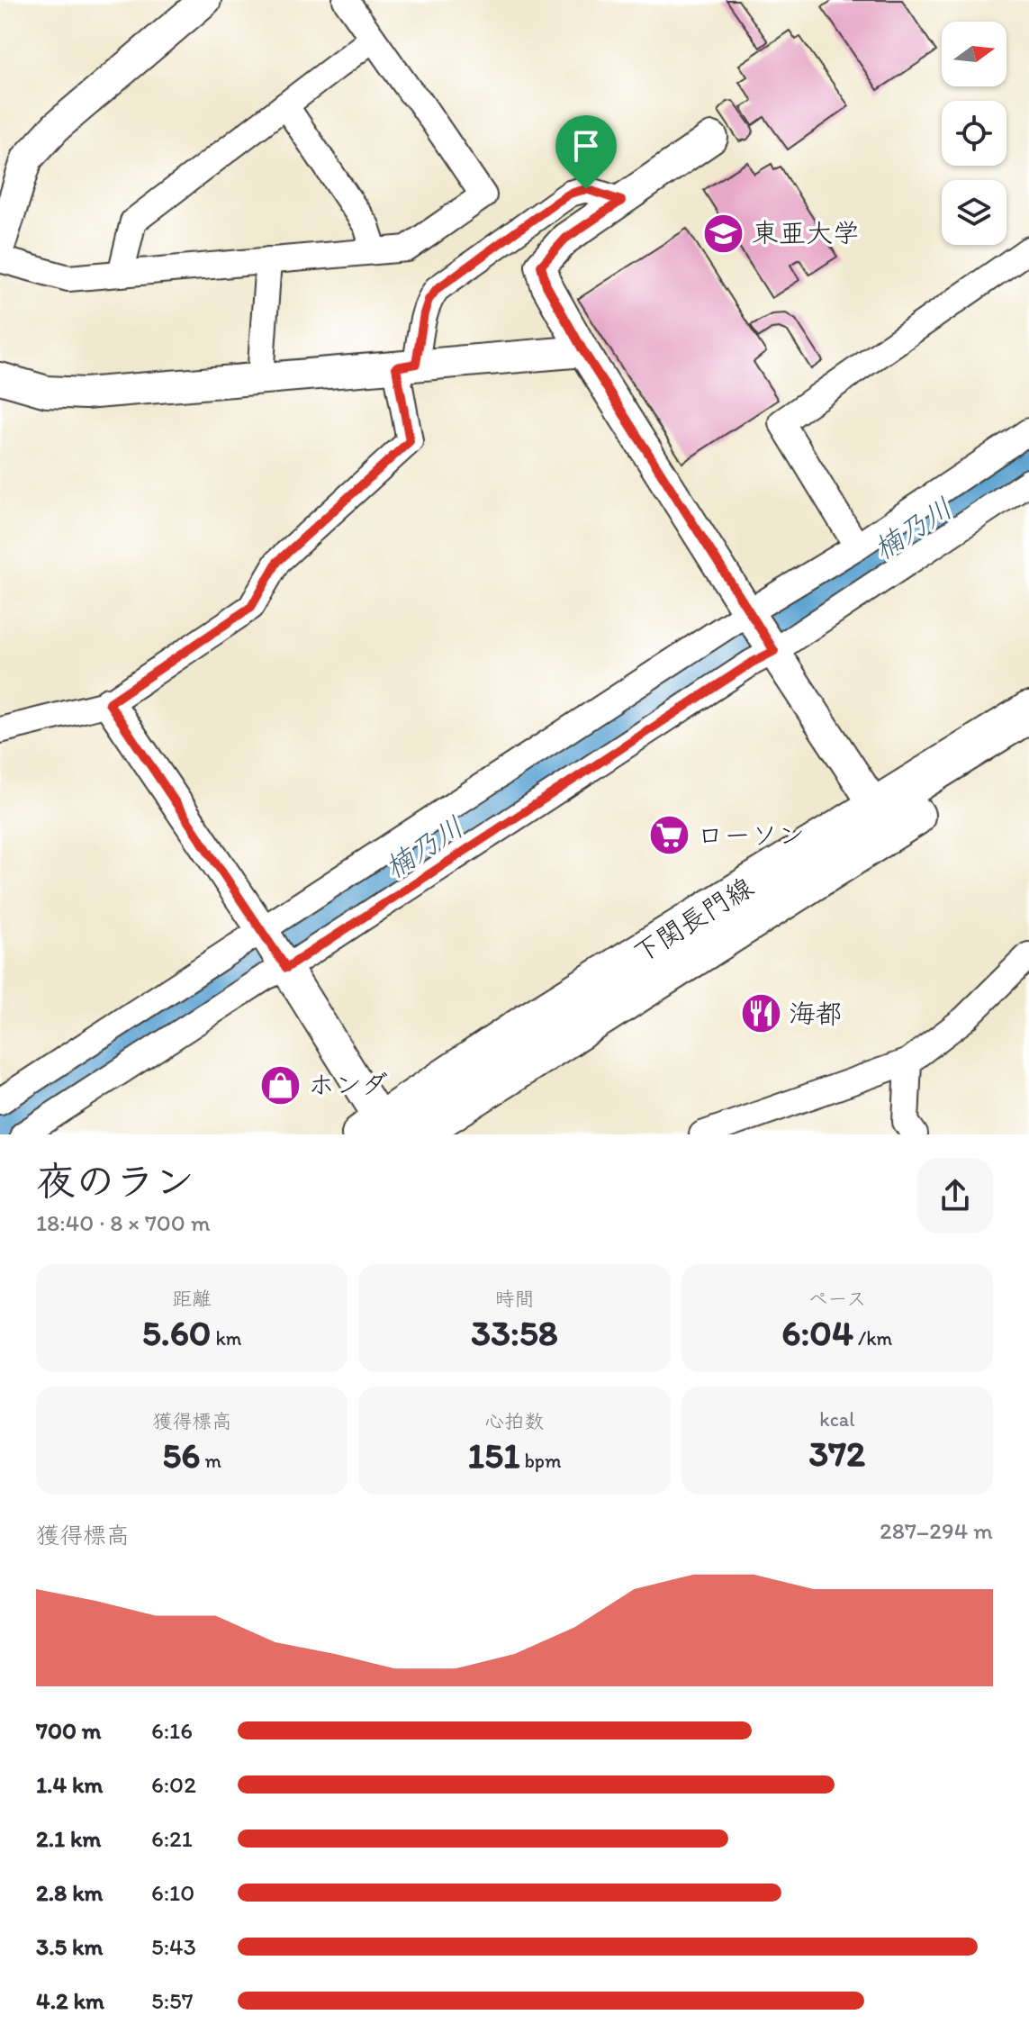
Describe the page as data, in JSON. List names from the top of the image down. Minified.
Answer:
{"streets":{"main road":["下関長門線"]},"water":["楠乃川"],"places":{"school or university":["東亜大学"],"supermarket":["ローソン"],"restaurant":["海都"],"shop":["ホンダ"]},"north":"right","page":{"heading":["夜のラン","18:40 · 8 × 700 m"],"stats":[["距離","5.60 km"],["時間","33:58"],["ペース","6:04 /km"],["獲得標高","56 m"],["心拍数","151 bpm"],["kcal","372"]],"chart":["獲得標高","287–294 m"],"list":[{"name":"700 m","note":"6:16"},{"name":"1.4 km","note":"6:02"},{"name":"2.1 km","note":"6:21"},{"name":"2.8 km","note":"6:10"},{"name":"3.5 km","note":"5:43"},{"name":"4.2 km","note":"5:57"}]}}
